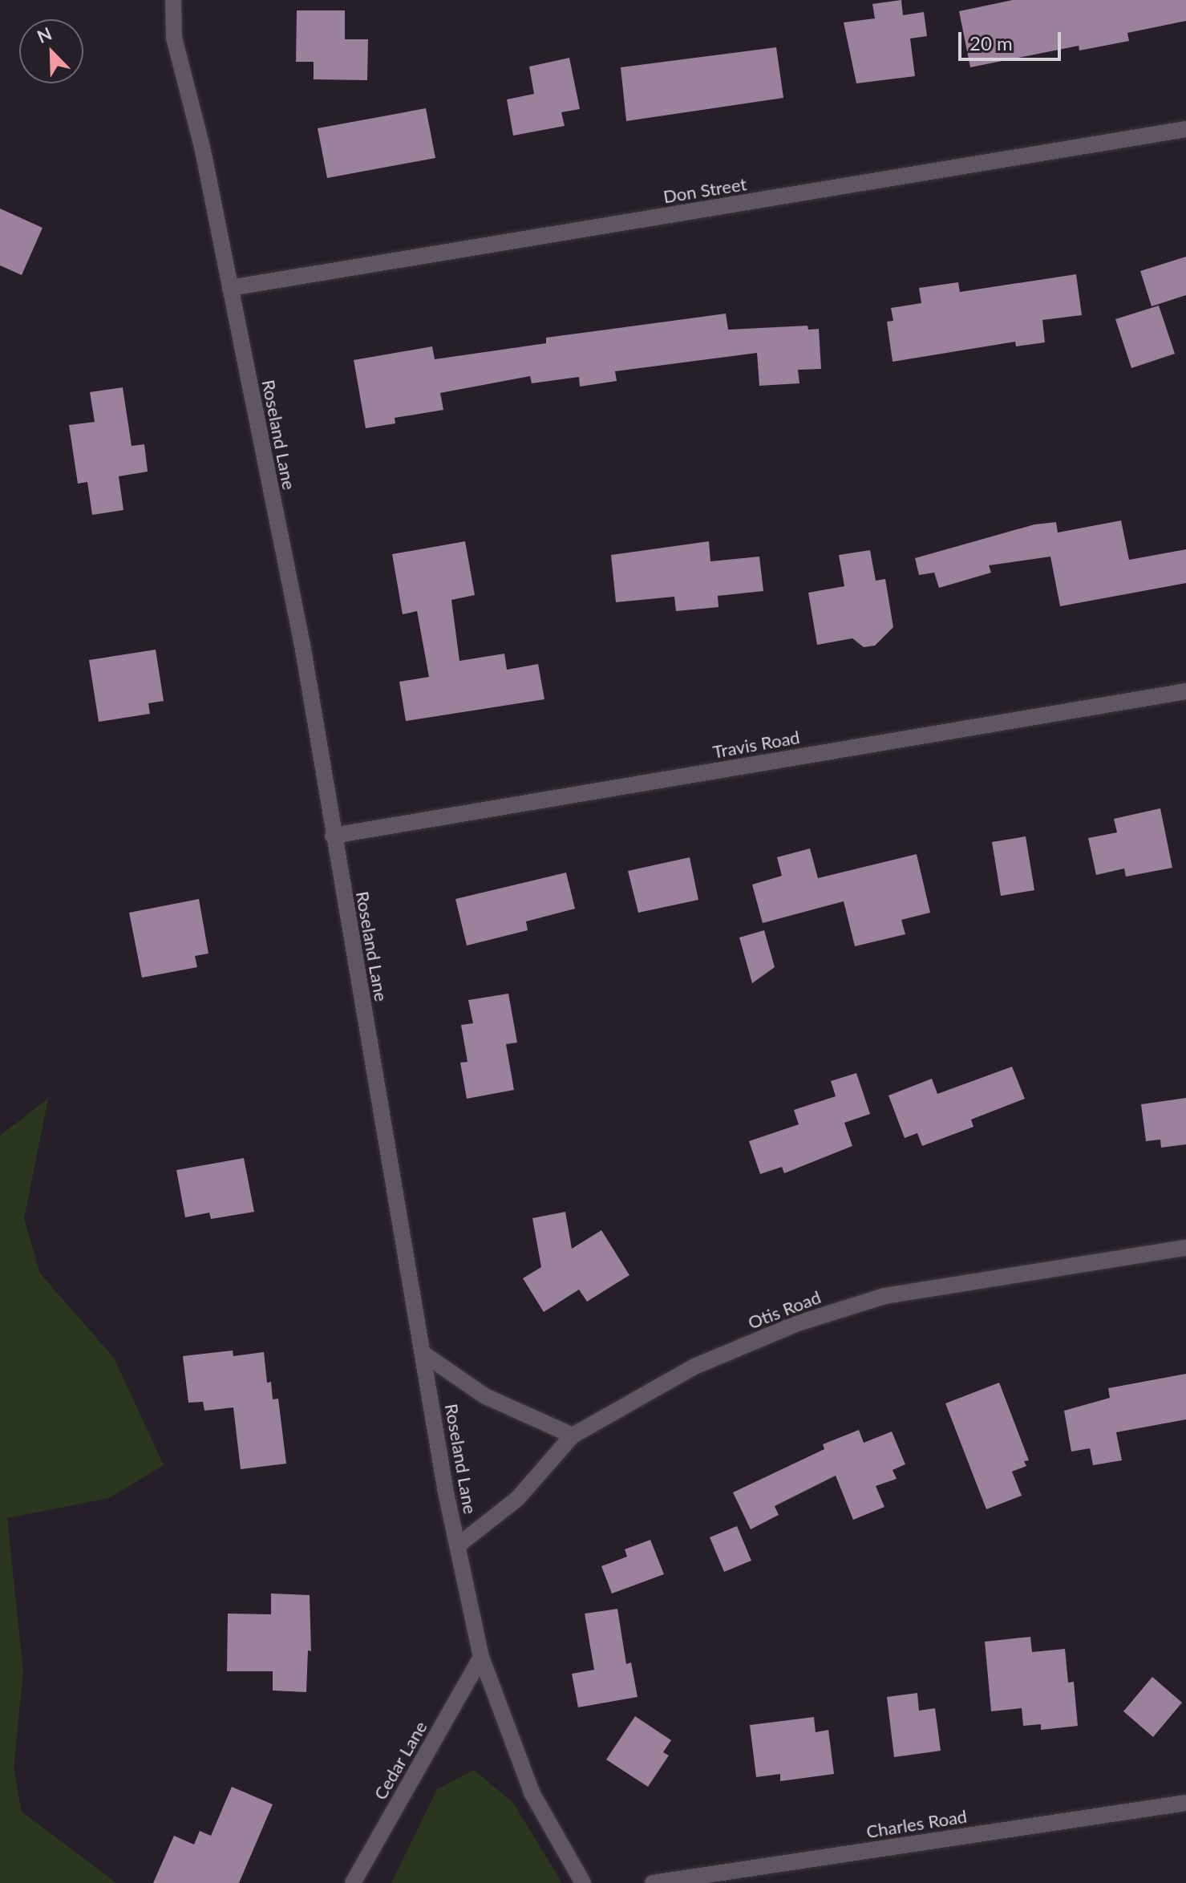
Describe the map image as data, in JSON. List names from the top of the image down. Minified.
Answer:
{"streets":{"street":["Don Street","Roseland Lane","Travis Road","Otis Road","Cedar Lane","Charles Road"]},"crossings":[["Don Street","Roseland Lane"],["Roseland Lane","Travis Road"],["Roseland Lane","Otis Road"],["Roseland Lane","Cedar Lane"]],"scale_bar":"20 m","north":"top left"}
